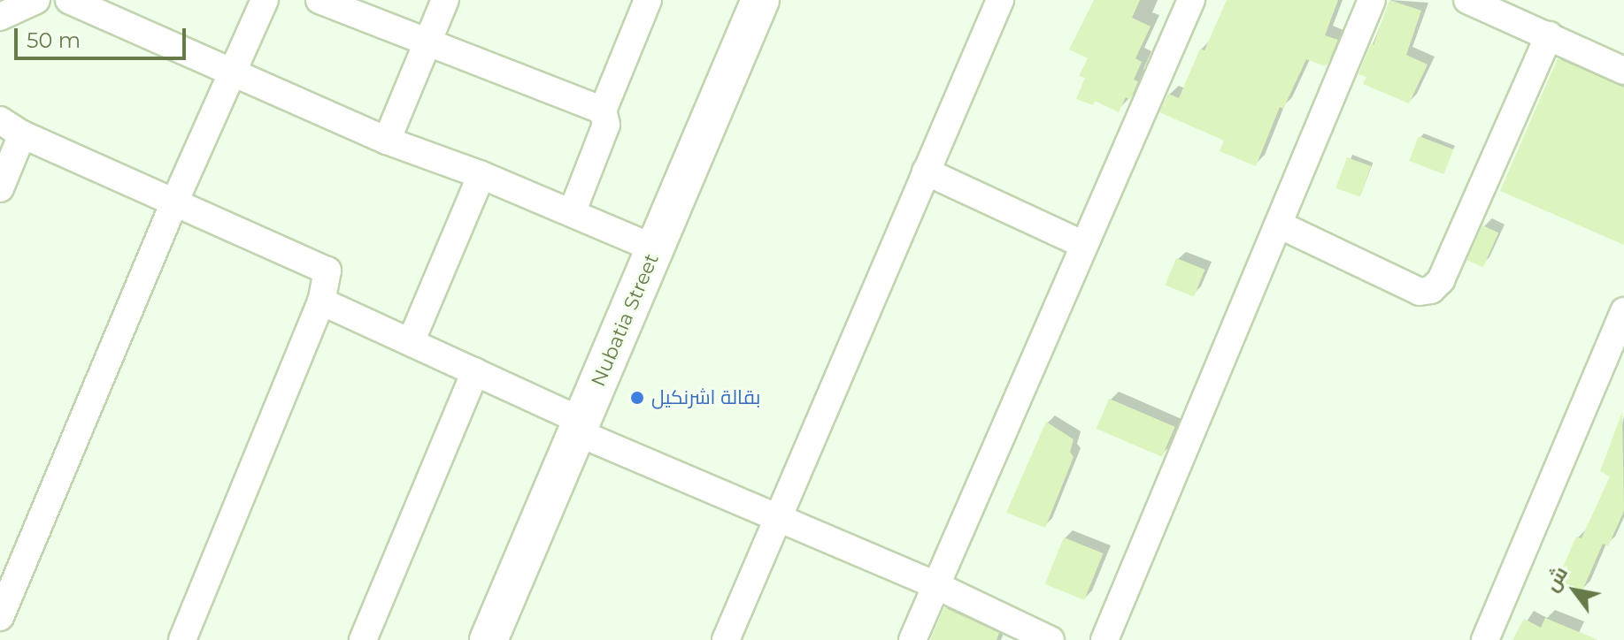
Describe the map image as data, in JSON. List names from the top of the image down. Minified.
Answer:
{"streets":{"street":["Nubatia Street"]},"places":["بقالة اشرنكيل"],"scale_bar":"50 m","north":"top left"}
